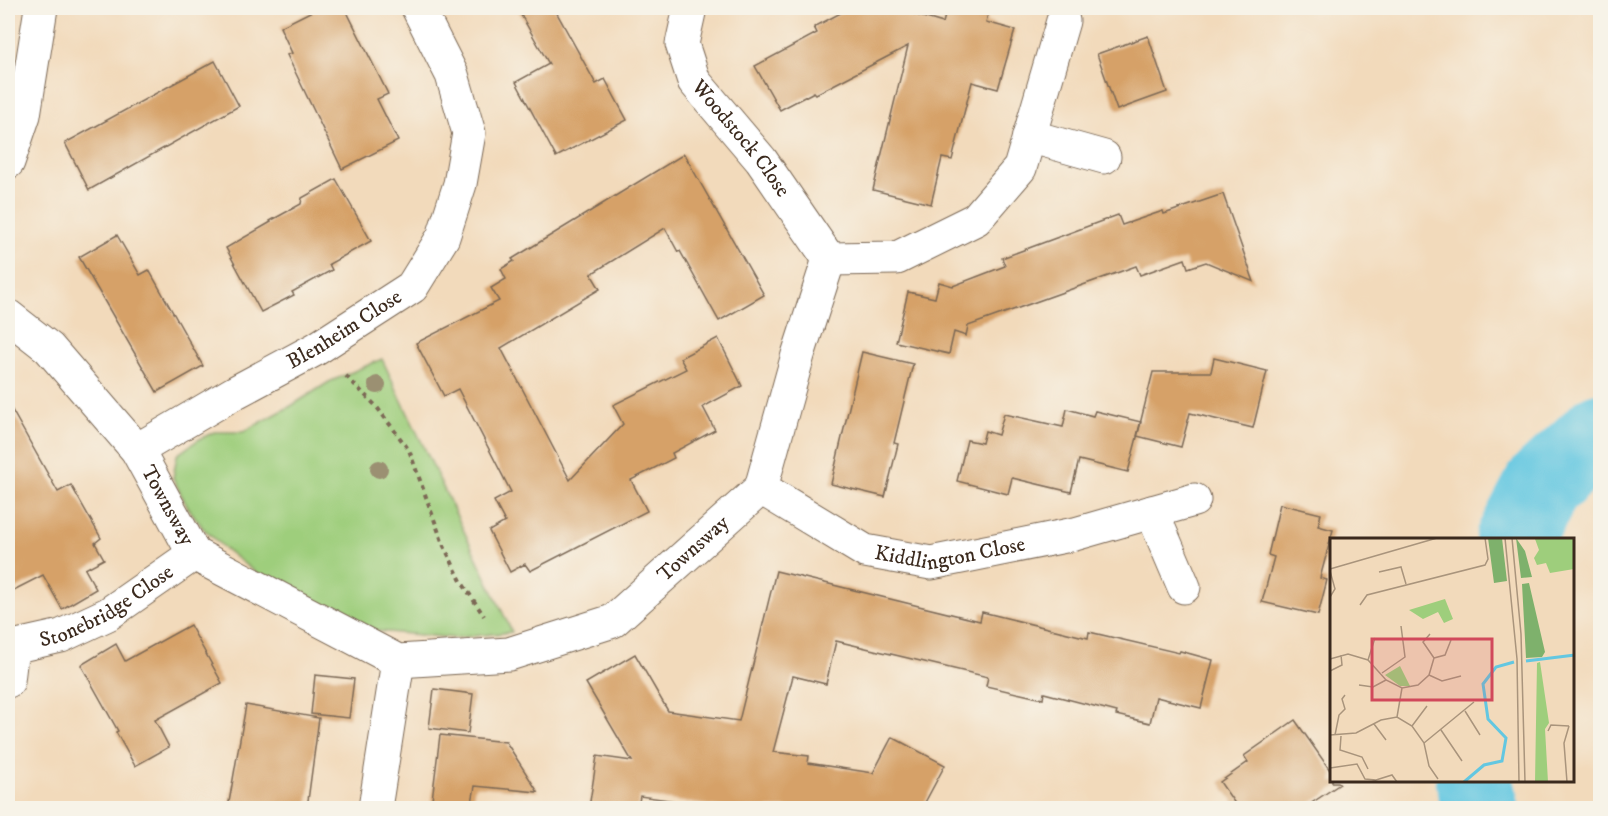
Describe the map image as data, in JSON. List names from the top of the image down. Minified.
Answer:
{"streets":{"street":["Woodstock Close","Blenheim Close","Townsway","Kiddlington Close","Stonebridge Close"]},"crossings":[["Blenheim Close","Townsway"],["Townsway","Kiddlington Close"],["Townsway","Stonebridge Close"]]}
